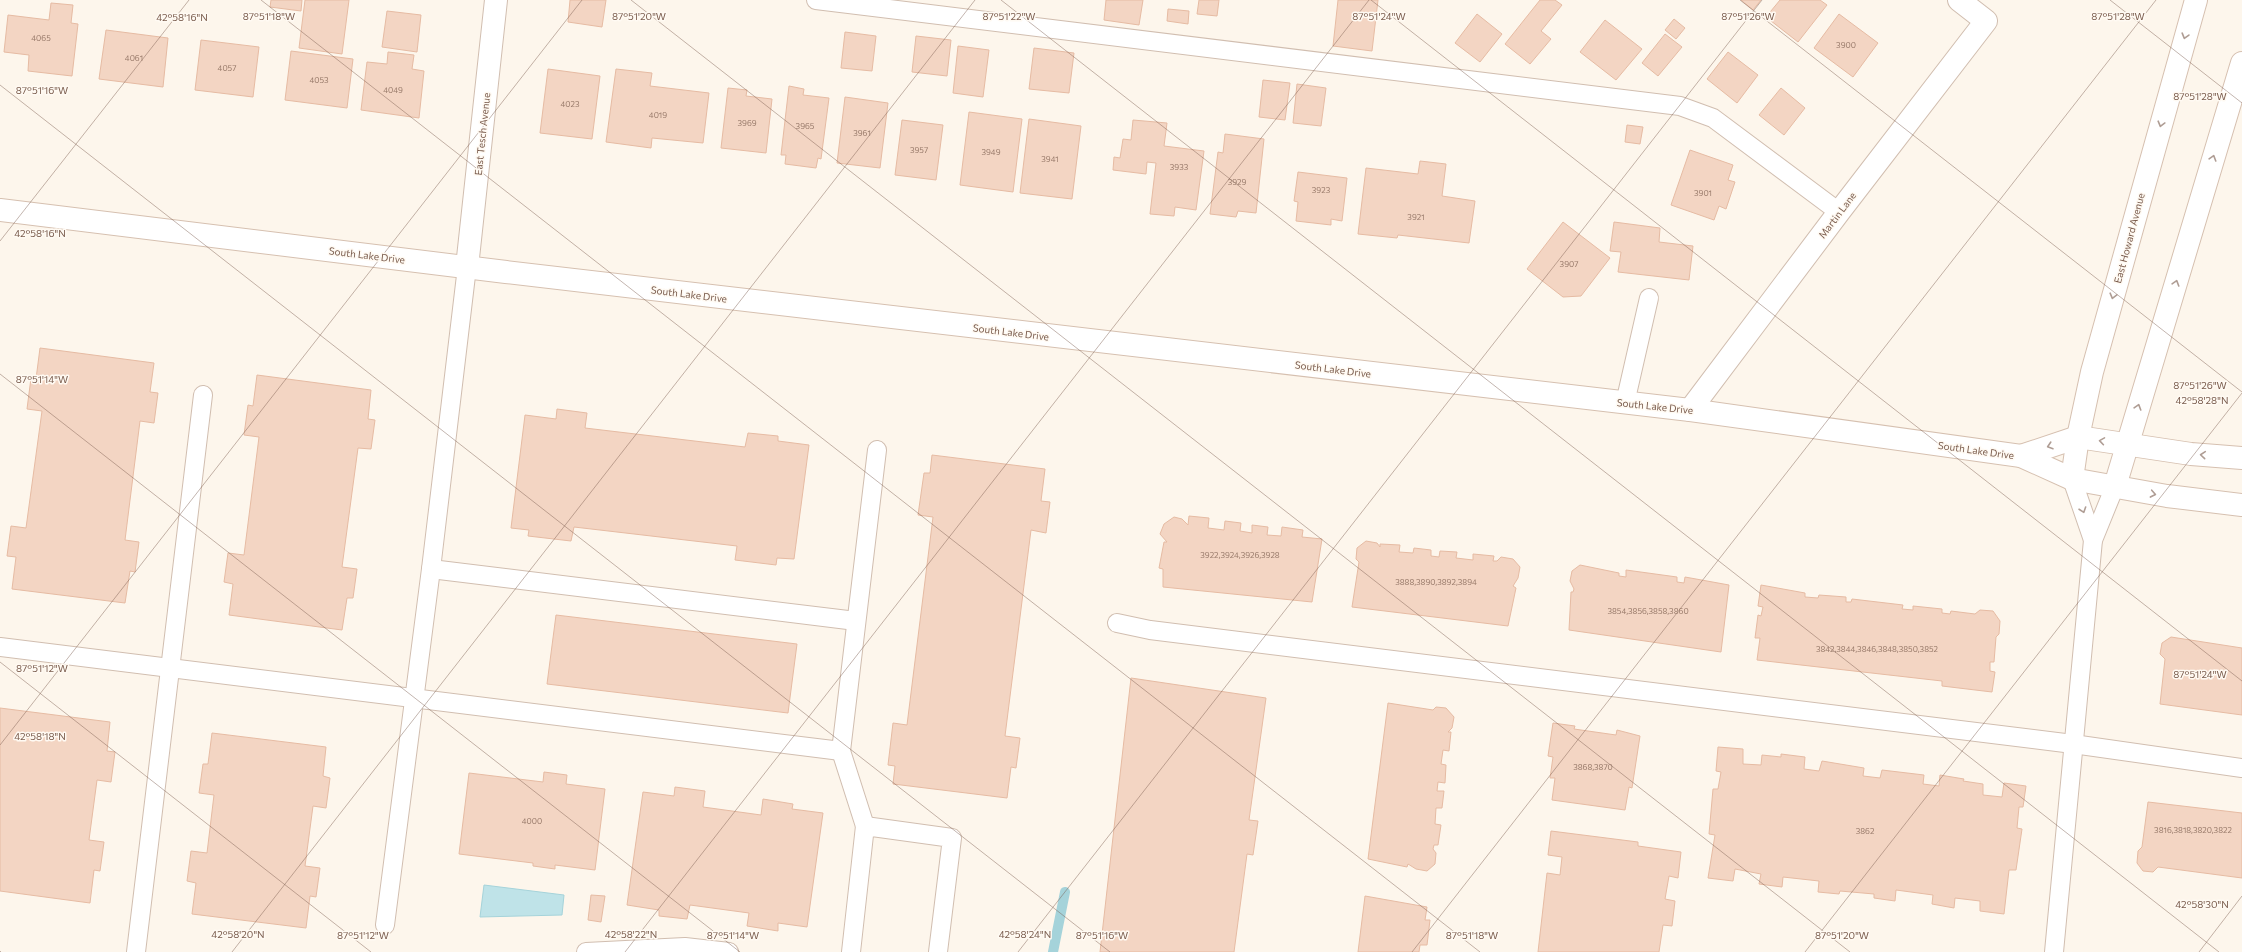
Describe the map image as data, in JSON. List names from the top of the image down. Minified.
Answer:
{"streets":{"main road":["East Tesch Avenue","Martin Lane","East Howard Avenue","South Lake Drive"]},"crossings":[["East Tesch Avenue","South Lake Drive"],["Martin Lane","South Lake Drive"],["East Howard Avenue","South Lake Drive"]],"house_numbers":["4065","3900","4061","4057","4053","4049","4023","4019","3969","3965","3961","3957","3949","3941","3933","3929","3923","3901","3921","3907","3922,3924,3926,3928","3888,3890,3892,3894","3854,3856,3858,3860","3842,3844,3846,3848,3850,3852","3868,3870","4000","3816,3818,3820,3822","3862"],"coordinates":["87°51'28\"W","87°51'18\"W","87°51'20\"W","87°51'22\"W","87°51'24\"W","87°51'26\"W","42°58'16\"N","87°51'16\"W","87°51'14\"W","42°58'28\"N","87°51'12\"W","42°58'18\"N","42°58'30\"N","42°58'20\"N","42°58'22\"N","42°58'24\"N"]}
